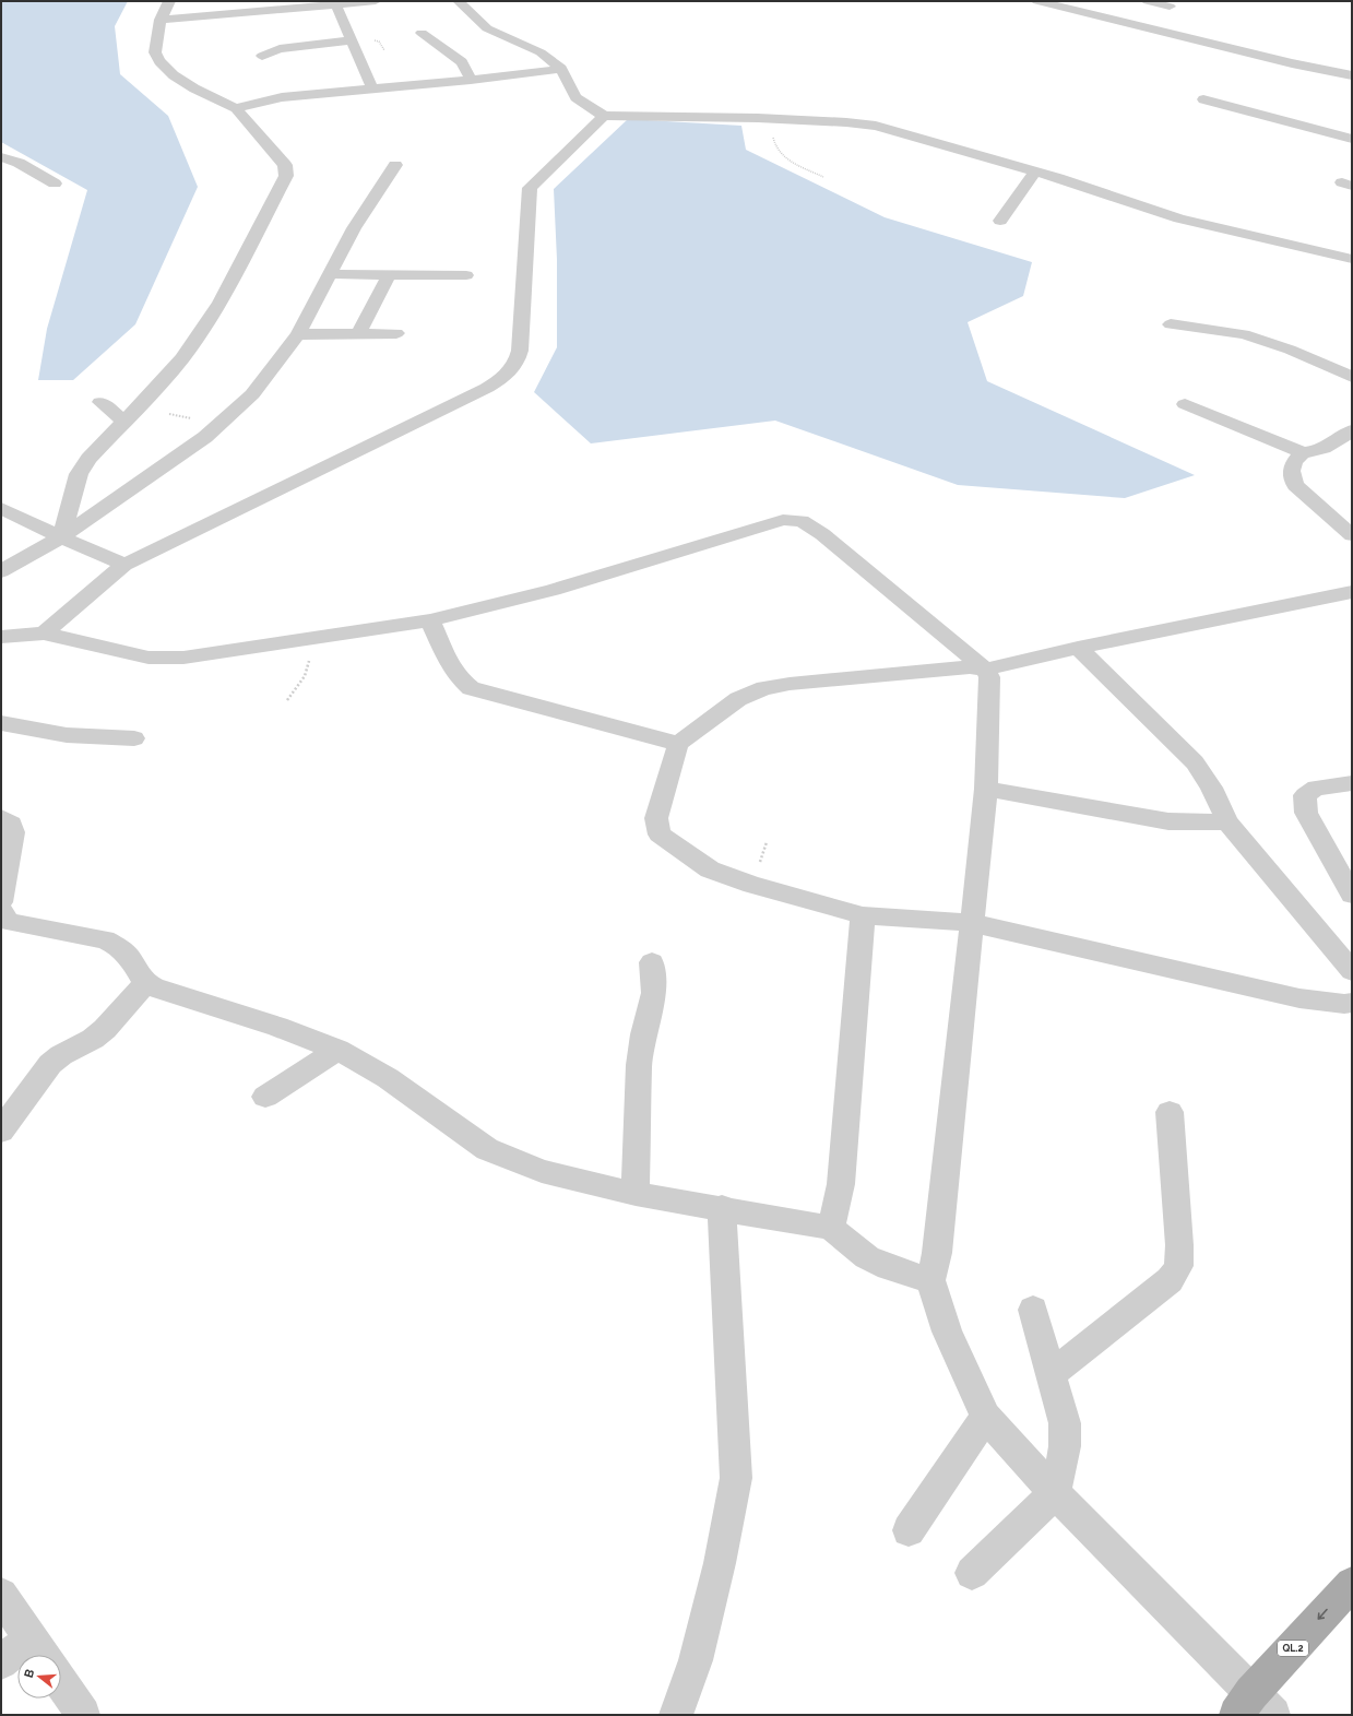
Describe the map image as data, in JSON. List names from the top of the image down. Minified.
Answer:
{"streets":{"main road":["QL.2"]},"north":"left"}
